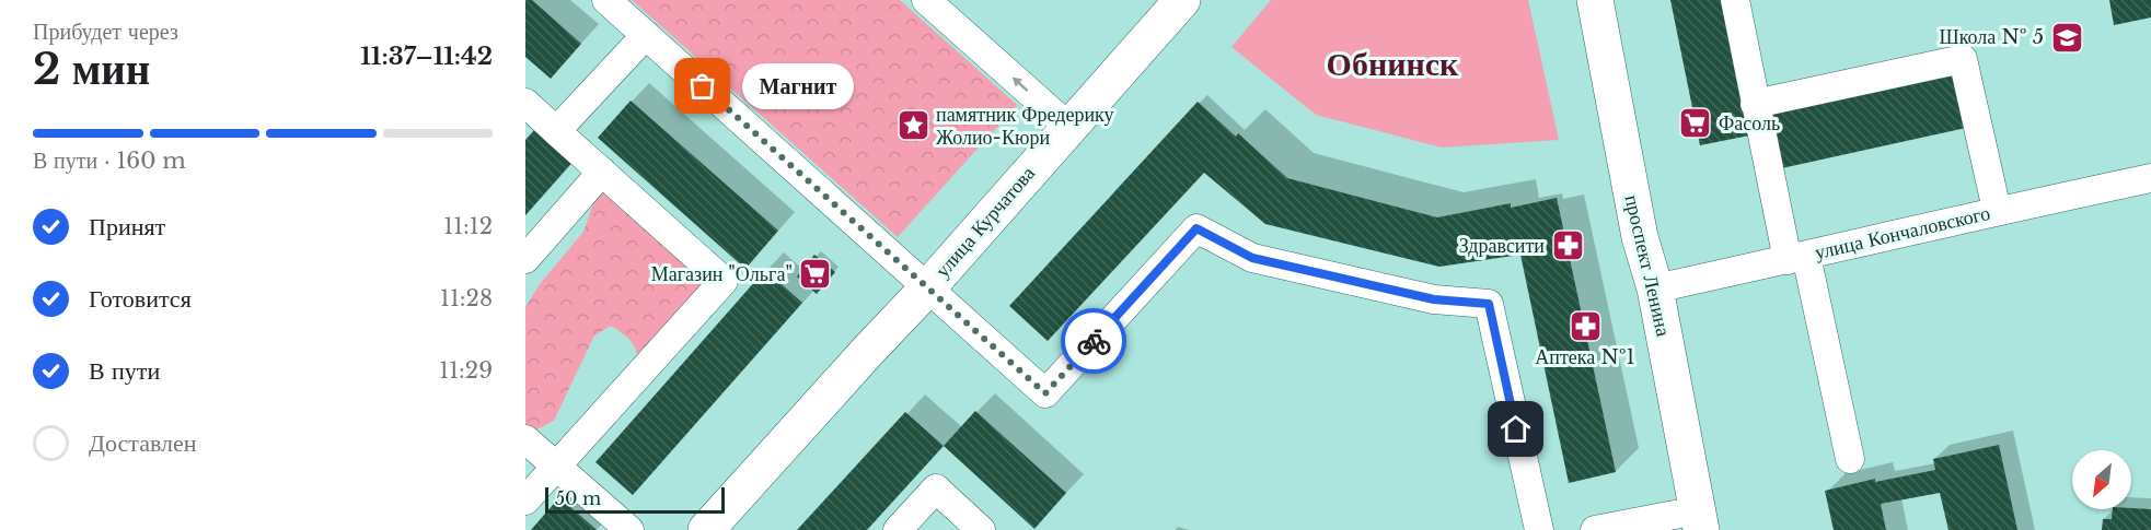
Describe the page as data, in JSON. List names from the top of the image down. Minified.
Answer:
{"streets":{"main road":["улица Курчатова","проспект Ленина"],"street":["улица Кончаловского"]},"crossings":[["улица Кончаловского","проспект Ленина"]],"districts":["Обнинск"],"places":{"school or university":["Школа № 5"],"other":["Магнит"],"supermarket":["Фасоль","Магазин \"Ольга\""],"place":["памятник Фредерику Жолио-Кюри"],"pharmacy":["Здравсити","Аптека №1"]},"scale_bar":"50 m","north":"bottom left","page":{"heading":["2 мин","Прибудет через","11:37–11:42"],"bubble":"Магнит","bar":"В пути · 160 m","list":[["Принят","11:12"],["Готовится","11:28"],["В пути","11:29"],"Доставлен"],"scale":"50 m"}}
